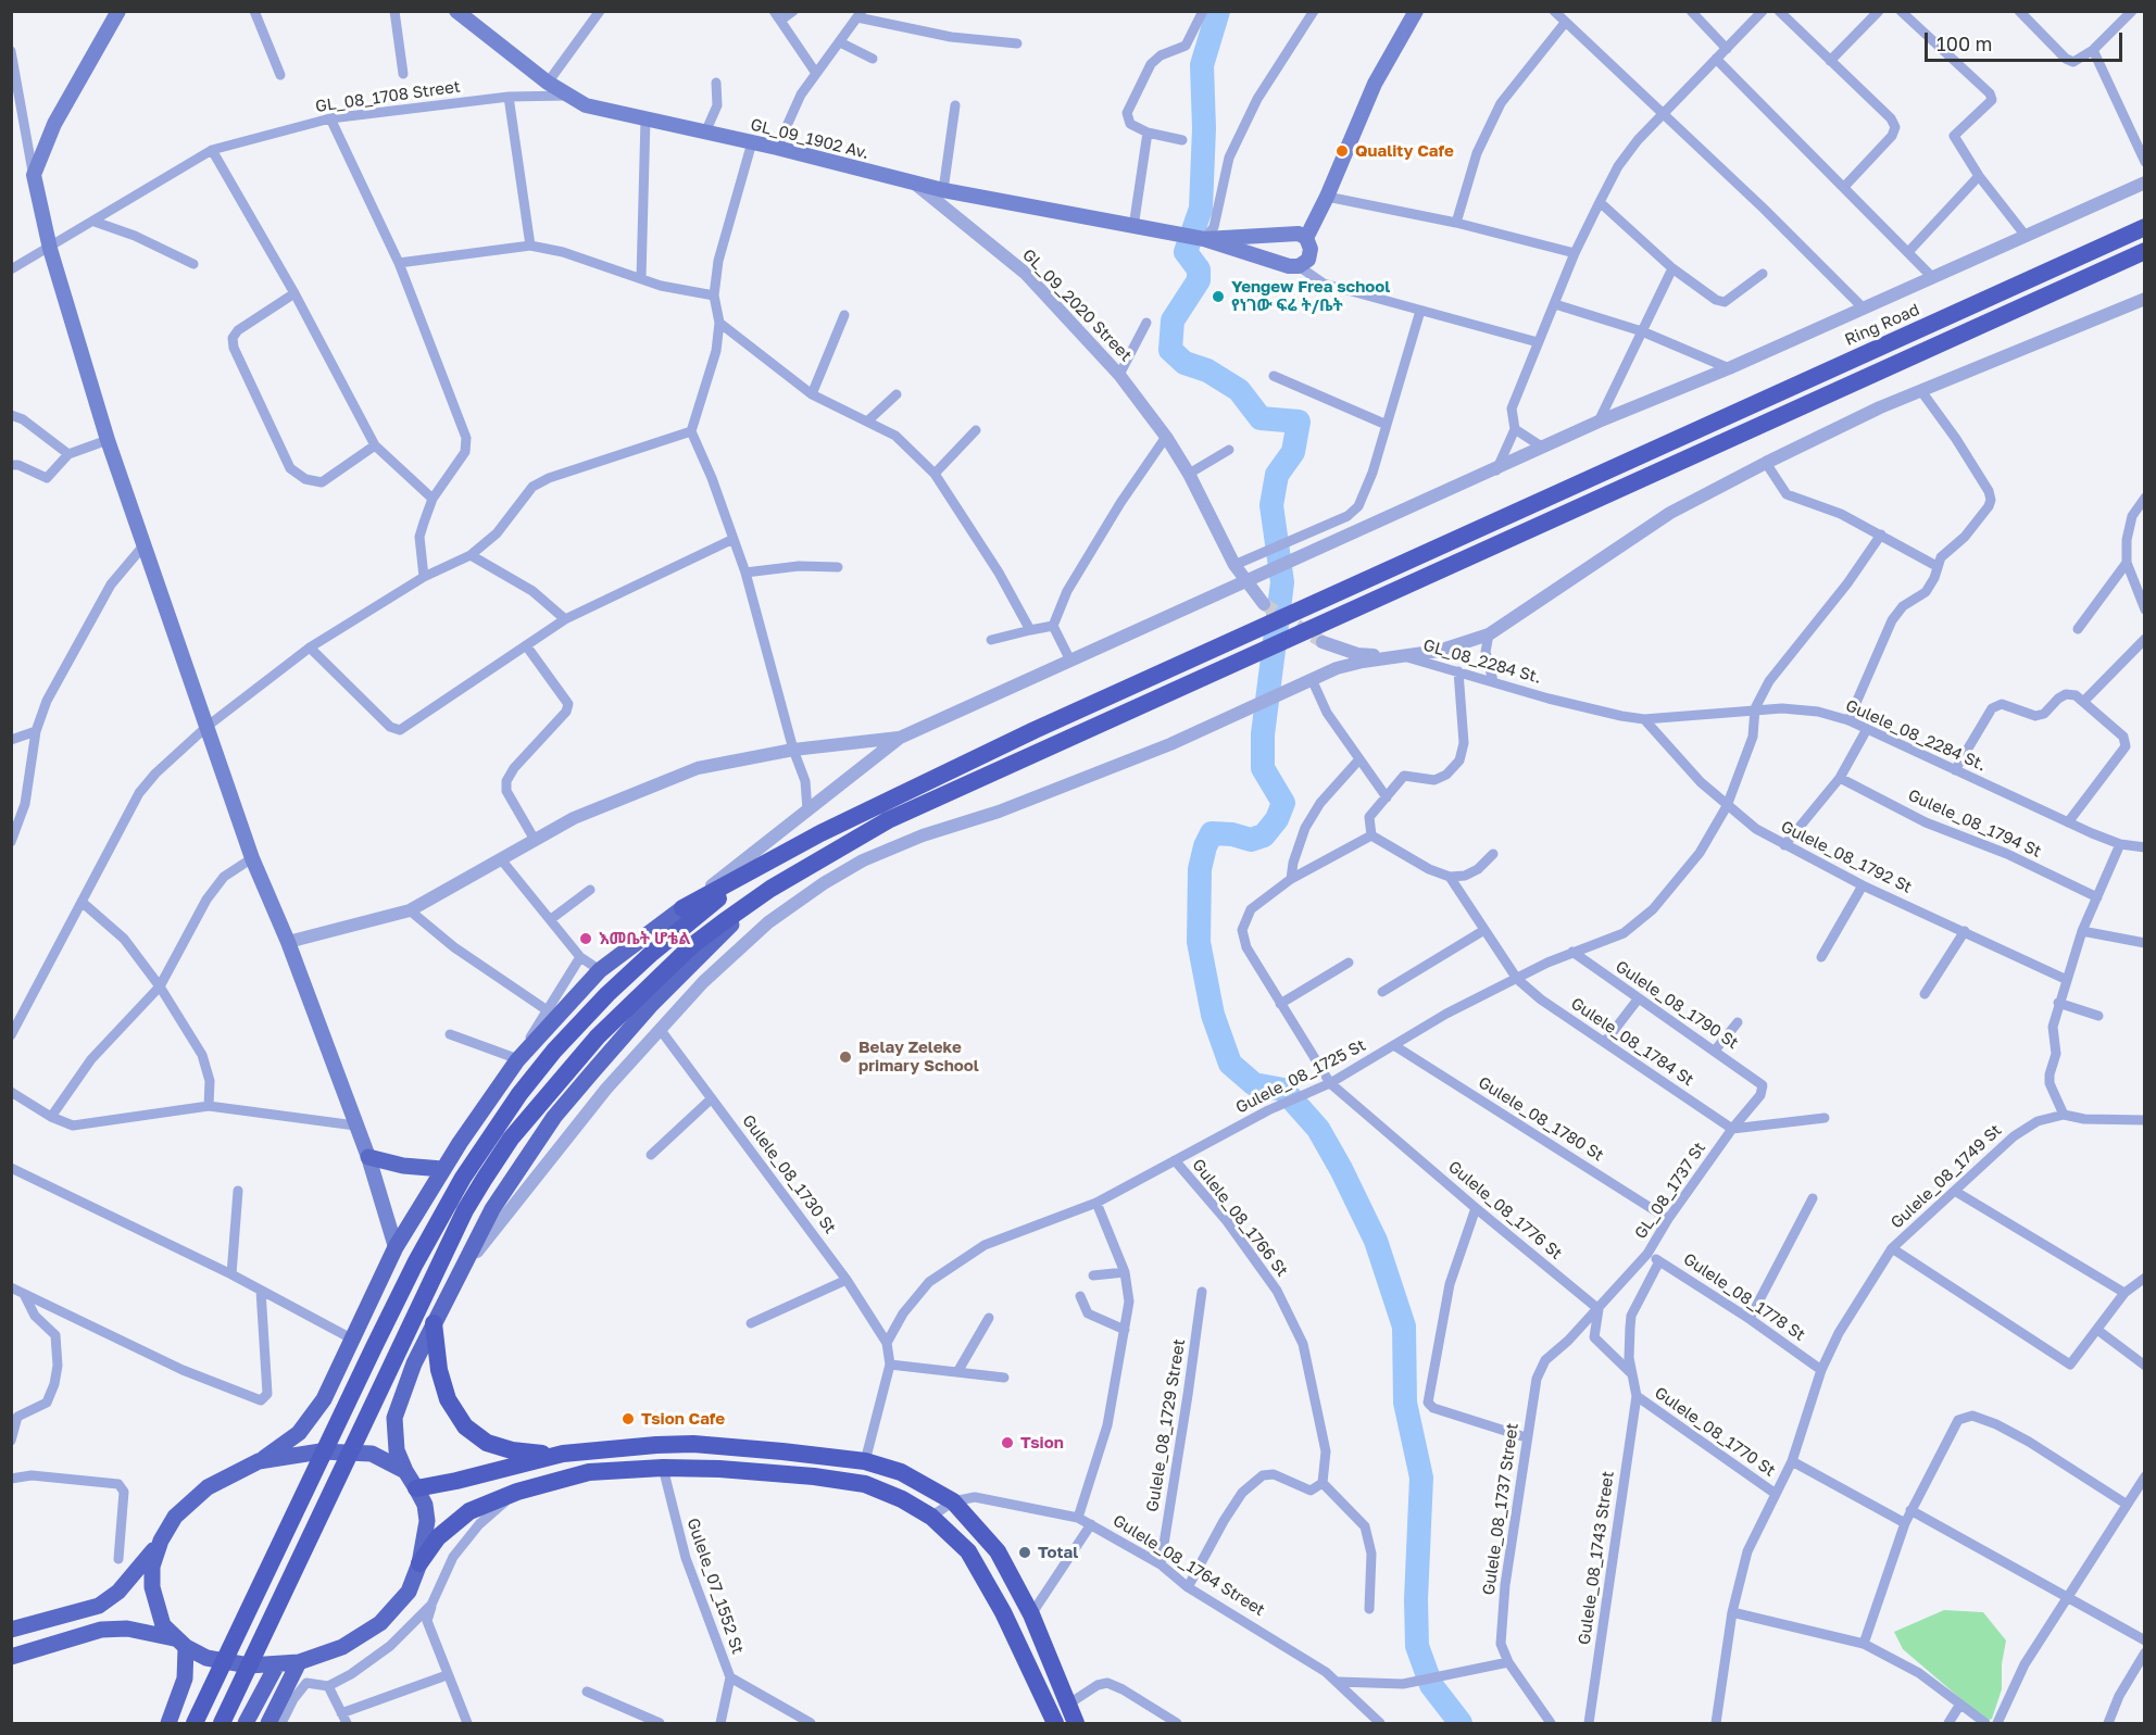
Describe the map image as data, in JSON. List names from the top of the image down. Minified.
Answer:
{"streets":{"highway":["Ring Road"],"main road":["GL_09_1902 Av."],"street":["GL_08_1708 Street","GL_09_2020 Street","GL_08_2284 St.","Gulele_08_2284 St.","Gulele_08_1794 St","Gulele_08_1792 St","Gulele_08_1790 St","Gulele_08_1784 St","Gulele_08_1725 St","Gulele_08_1780 St","Gulele_08_1730 St","Gulele_08_1749 St","GL_08_1737 St","Gulele_08_1776 St","Gulele_08_1766 St","Gulele_08_1778 St","Gulele_08_1729 Street","Gulele_08_1770 St","Gulele_08_1737 Street","Gulele_08_1743 Street","Gulele_08_1764 Street","Gulele_07_1552 St"]},"crossings":[["GL_08_1708 Street","GL_09_1902 Av."],["GL_09_1902 Av.","GL_09_2020 Street"],["GL_08_2284 St.","Gulele_08_2284 St."],["Gulele_08_2284 St.","Gulele_08_1792 St"],["Gulele_08_2284 St.","Gulele_08_1725 St"],["Gulele_08_1792 St","Gulele_08_1725 St"],["Gulele_08_1790 St","Gulele_08_1725 St"],["Gulele_08_1790 St","GL_08_1737 St"],["Gulele_08_1784 St","Gulele_08_1725 St"],["Gulele_08_1784 St","GL_08_1737 St"],["Gulele_08_1725 St","Gulele_08_1780 St"],["Gulele_08_1725 St","Gulele_08_1730 St"],["Gulele_08_1725 St","Gulele_08_1776 St"],["Gulele_08_1725 St","Gulele_08_1766 St"],["Gulele_08_1780 St","GL_08_1737 St"],["Gulele_08_1749 St","Gulele_08_1778 St"],["Gulele_08_1749 St","Gulele_08_1770 St"],["GL_08_1737 St","Gulele_08_1776 St"],["GL_08_1737 St","Gulele_08_1778 St"],["GL_08_1737 St","Gulele_08_1737 Street"],["Gulele_08_1776 St","Gulele_08_1737 Street"],["Gulele_08_1778 St","Gulele_08_1743 Street"],["Gulele_08_1729 Street","Gulele_08_1764 Street"],["Gulele_08_1770 St","Gulele_08_1743 Street"]],"places":["Quality Cafe","Yengew Frea school የነገው ፍሬ ት/ቤት","እመቤት ሆቴል","Belay Zeleke primary School","Tsion Cafe","Tsion","Total"],"scale_bar":"100 m"}
